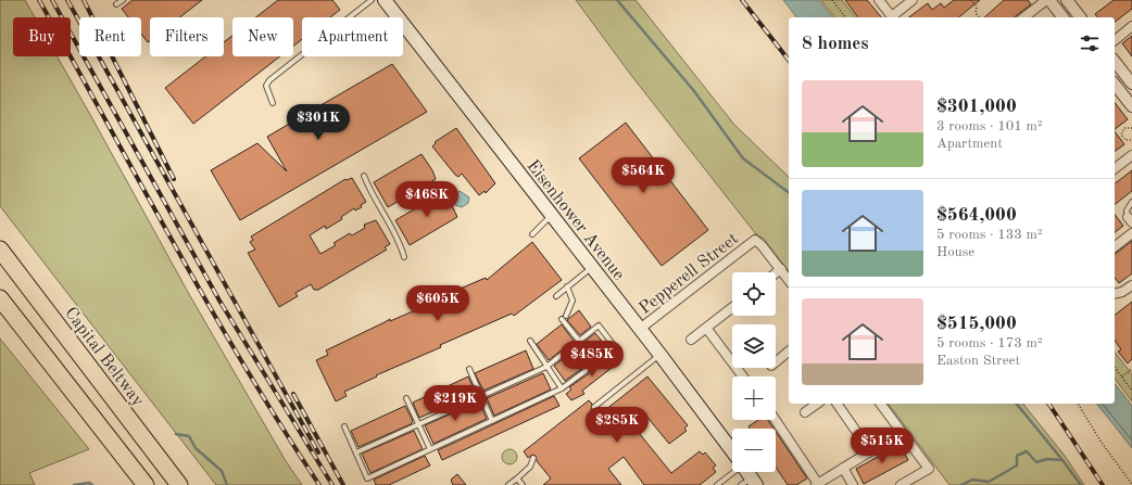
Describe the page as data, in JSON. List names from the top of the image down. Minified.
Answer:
{"streets":{"highway":["Capital Beltway"],"main road":["Eisenhower Avenue"],"street":["Pepperell Street"]},"crossings":[["Eisenhower Avenue","Pepperell Street"]],"page":{"chip":["Buy","Rent","Filters","New","Apartment"],"heading":"8 homes","list":[{"name":"$301,000","note":"3 rooms · 101 m² · Apartment"},{"name":"$564,000","note":"5 rooms · 133 m² · House"},{"name":"$515,000","note":"5 rooms · 173 m² · Easton Street"}],"price":["$301K","$564K","$468K","$605K","$485K","$219K","$285K","$515K"],"map_buttons":["+","−"]}}
